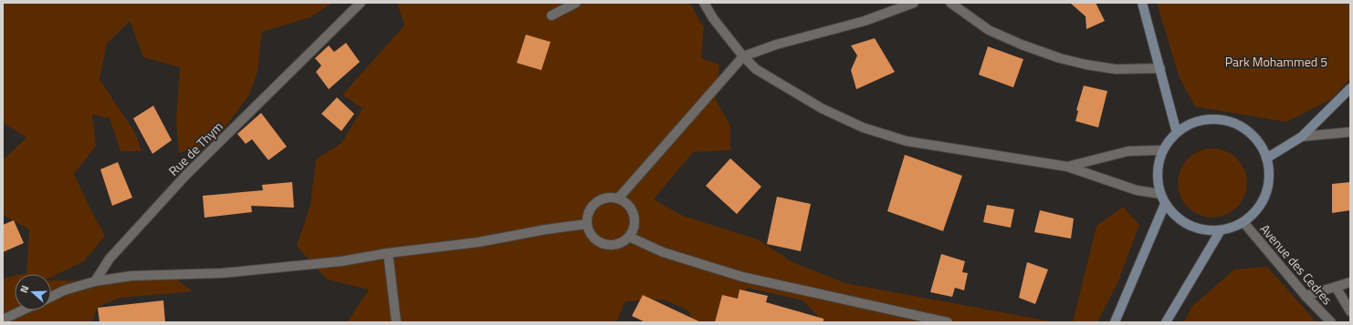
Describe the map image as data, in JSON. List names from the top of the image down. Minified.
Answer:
{"streets":{"street":["Rue de Thym","Avenue des Cedres"]},"parks":["Park Mohammed 5"],"north":"left"}
